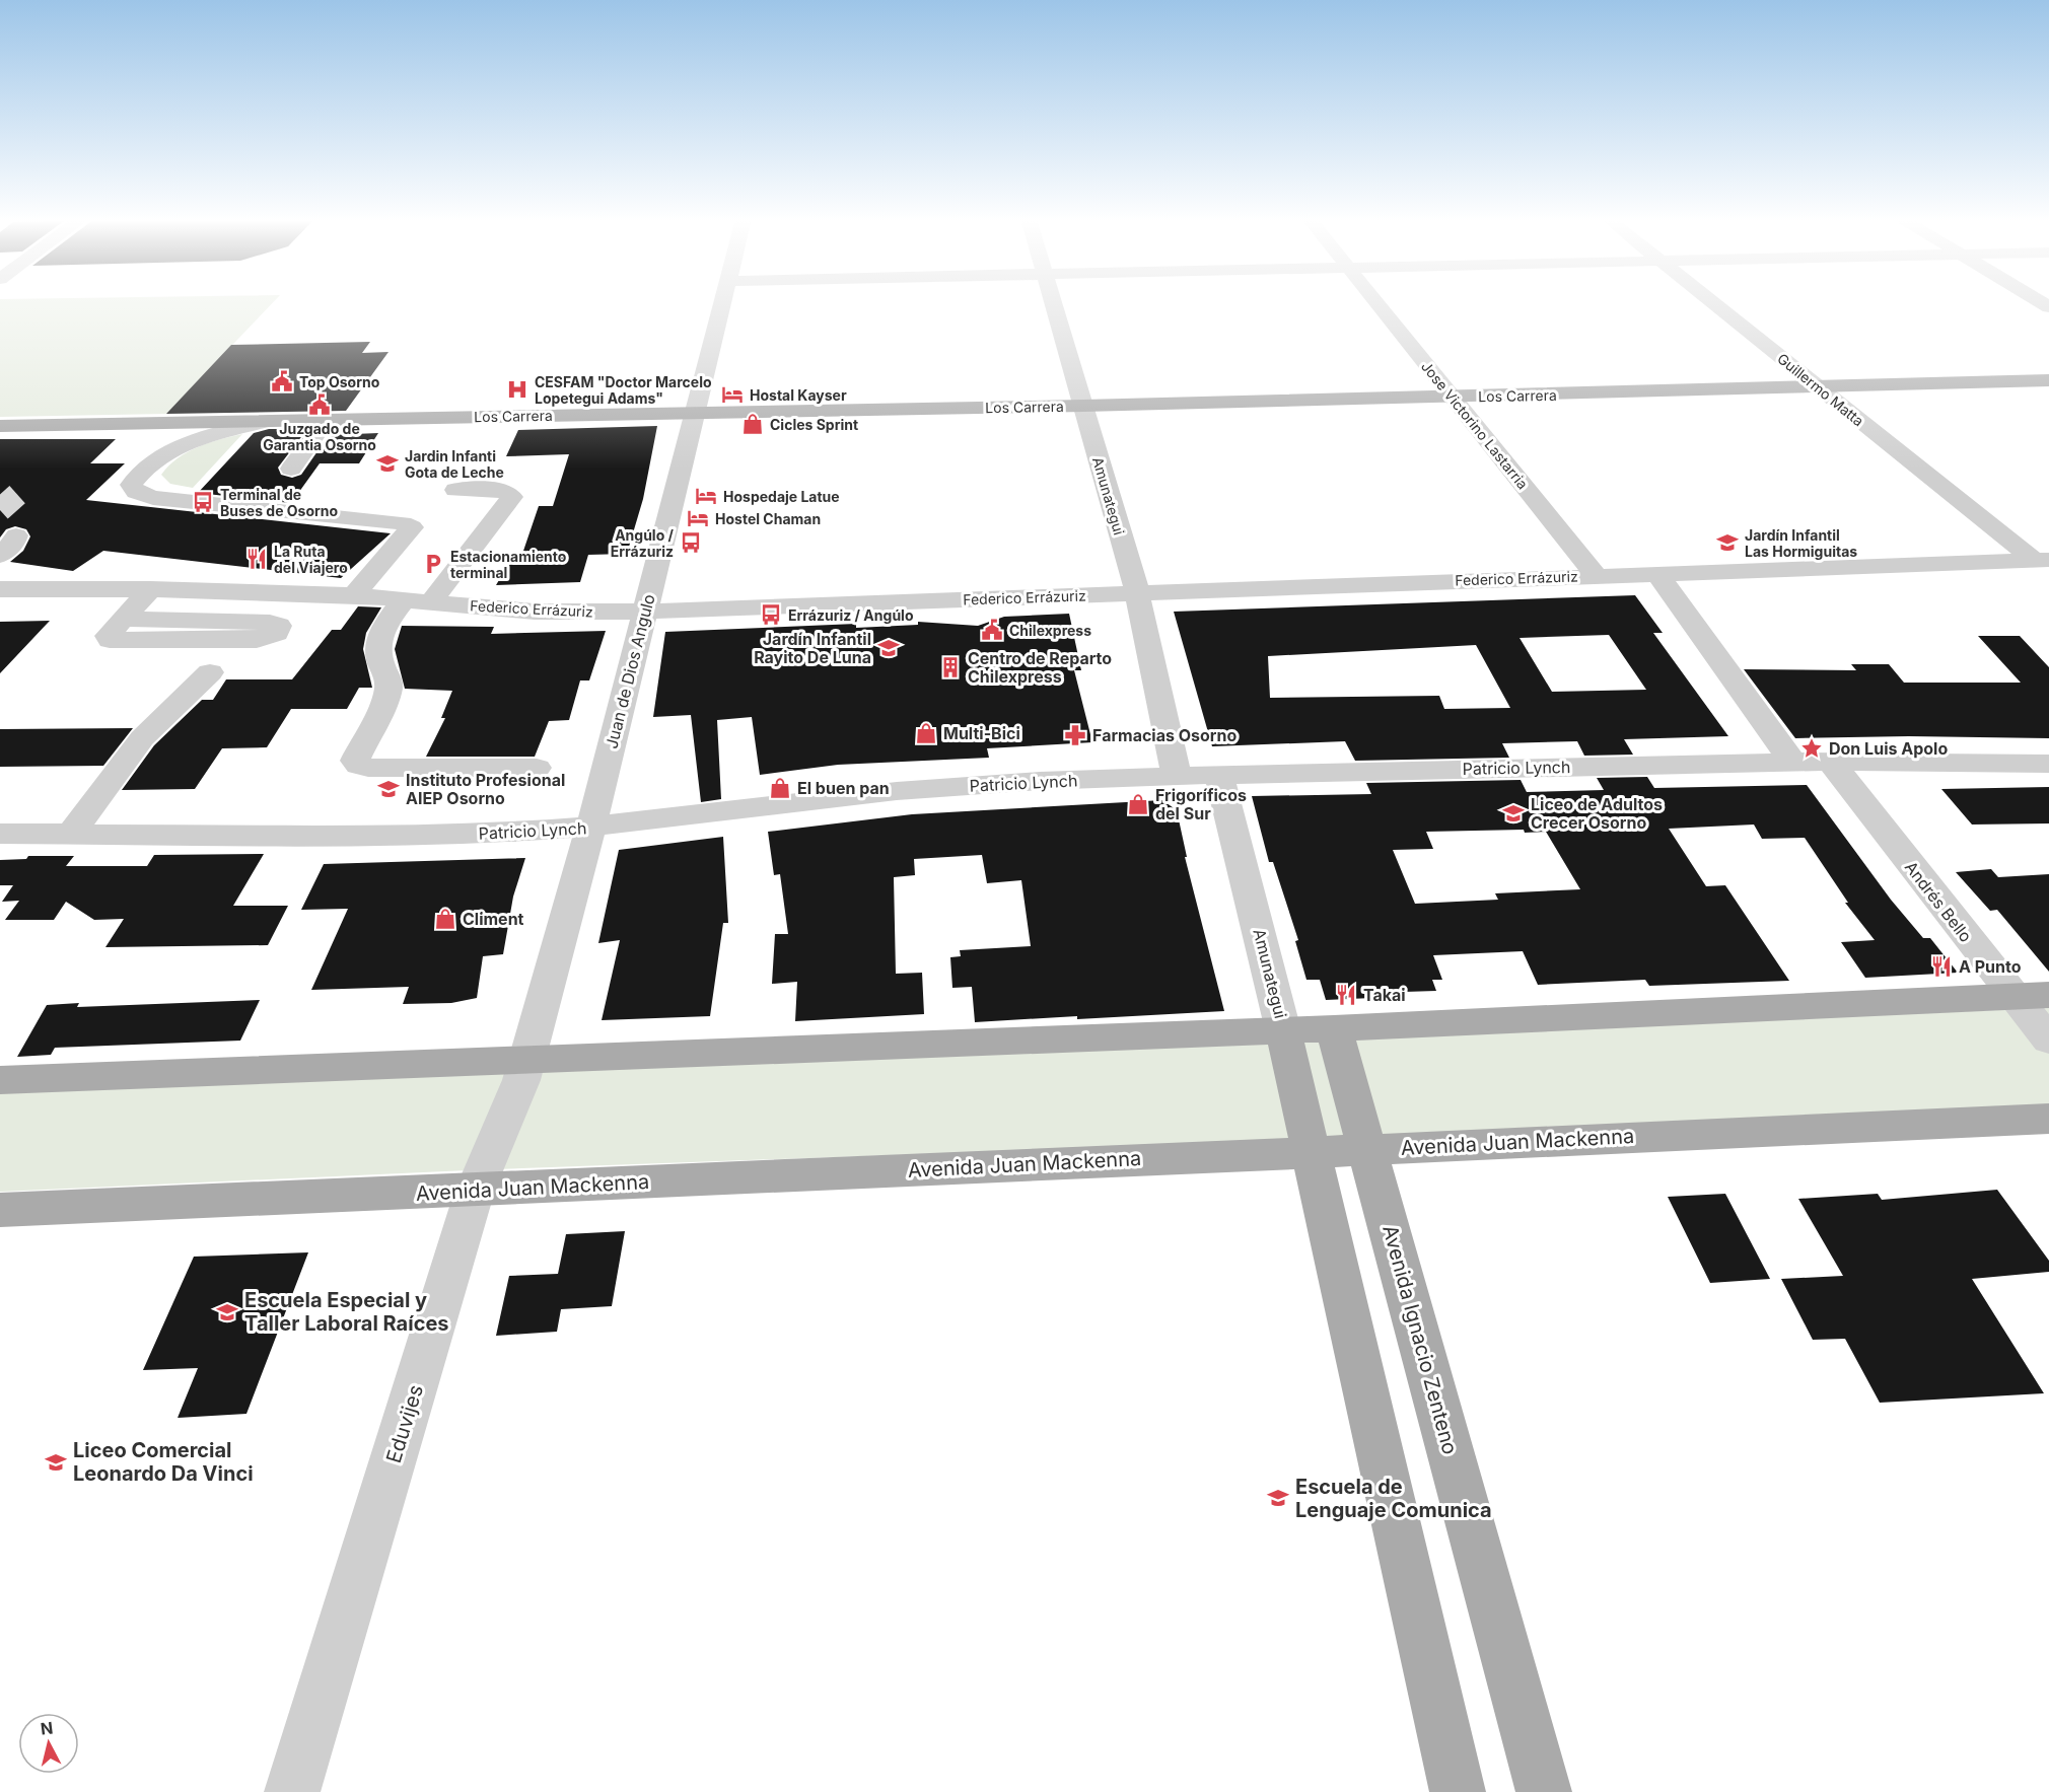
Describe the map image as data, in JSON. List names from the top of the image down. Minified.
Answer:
{"streets":{"main road":["Los Carrera","Avenida Juan Mackenna","Avenida Ignacio Zenteno"],"street":["Guillermo Matta","Jose Victorino Lastarria","Amunategui","Federico Errázuriz","Juan de Dios Angulo","Patricio Lynch","Andrés Bello","Eduvijes"]},"crossings":[["Guillermo Matta","Los Carrera"],["Guillermo Matta","Federico Errázuriz"],["Los Carrera","Jose Victorino Lastarria"],["Los Carrera","Amunategui"],["Los Carrera","Juan de Dios Angulo"],["Jose Victorino Lastarria","Federico Errázuriz"],["Amunategui","Federico Errázuriz"],["Amunategui","Patricio Lynch"],["Federico Errázuriz","Juan de Dios Angulo"],["Juan de Dios Angulo","Patricio Lynch"],["Juan de Dios Angulo","Eduvijes"],["Patricio Lynch","Andrés Bello"],["Avenida Juan Mackenna","Avenida Ignacio Zenteno"],["Avenida Juan Mackenna","Eduvijes"]],"places":{"public building":["Top Osorno","Juzgado de Garantia Osorno","Chilexpress"],"hospital":["CESFAM \"Doctor Marcelo Lopetegui Adams\""],"hotel":["Hostal Kayser","Hospedaje Latue","Hostel Chaman"],"shop":["Cicles Sprint","Multi-Bici","El buen pan","Frigoríficos del Sur","Climent"],"school or university":["Jardin Infanti Gota de Leche","Jardín Infantil Las Hormiguitas","Jardín Infantil Rayito De Luna","Instituto Profesional AIEP Osorno","Liceo de Adultos Crecer Osorno","Escuela Especial y Taller Laboral Raíces","Liceo Comercial Leonardo Da Vinci","Escuela de Lenguaje Comunica"],"bus stop":["Terminal de Buses de Osorno","Angúlo / Errázuriz","Errázuriz / Angúlo"],"restaurant":["La Ruta del Viajero","A Punto","Takai"],"parking":["Estacionamiento terminal"],"building":["Centro de Reparto Chilexpress"],"pharmacy":["Farmacias Osorno"],"place":["Don Luis Apolo"]},"north":"top"}
